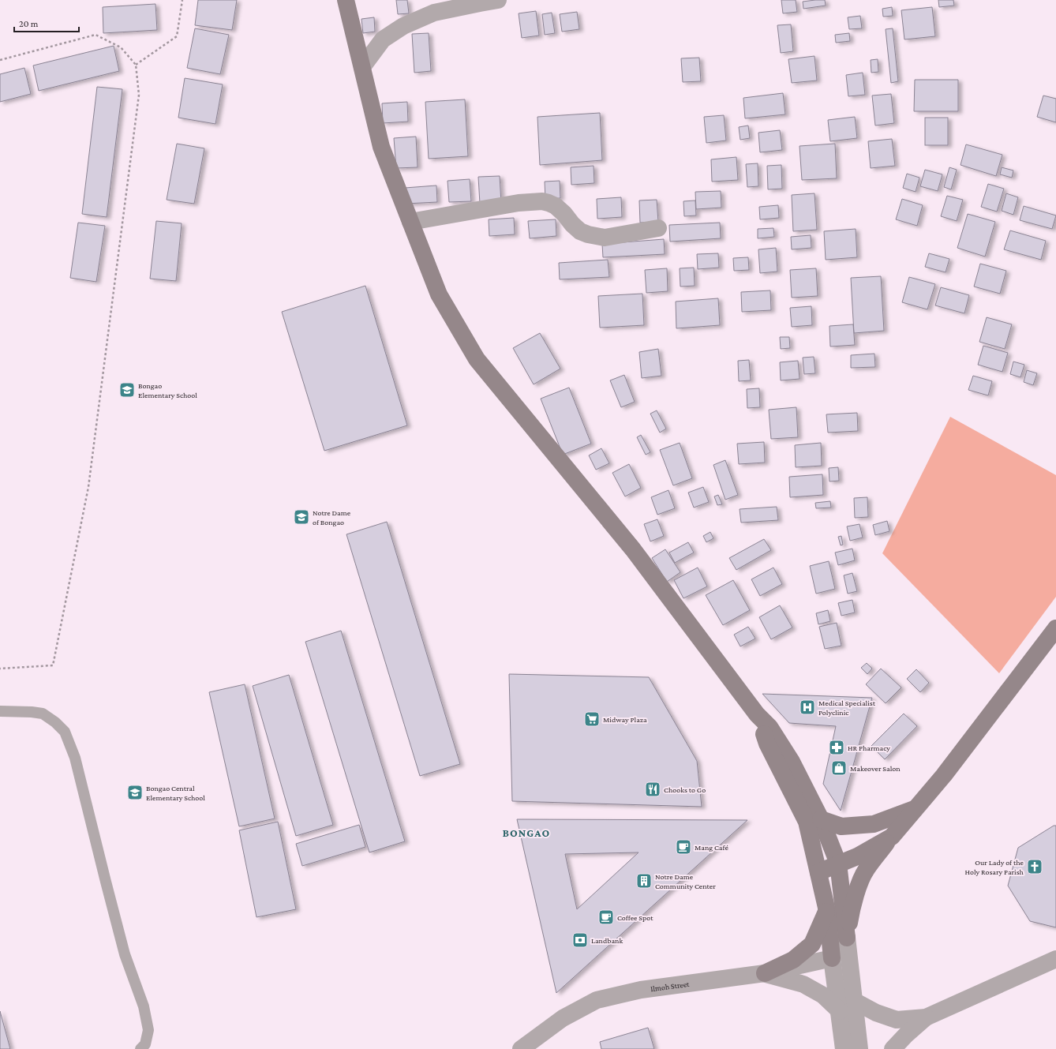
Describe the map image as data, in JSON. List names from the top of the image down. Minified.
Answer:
{"streets":{"street":["Ilmoh Street"]},"districts":["BONGAO"],"places":{"school or university":["Bongao Elementary School","Notre Dame of Bongao","Bongao Central Elementary School"],"hospital":["Medical Specialist Polyclinic"],"supermarket":["Midway Plaza"],"pharmacy":["HR Pharmacy"],"shop":["Makeover Salon"],"restaurant":["Chooks to Go"],"cafe":["Mang Café","Coffee Spot"],"church":["Our Lady of the Holy Rosary Parish"],"building":["Notre Dame Community Center"],"bank":["Landbank"]},"scale_bar":"20 m"}
